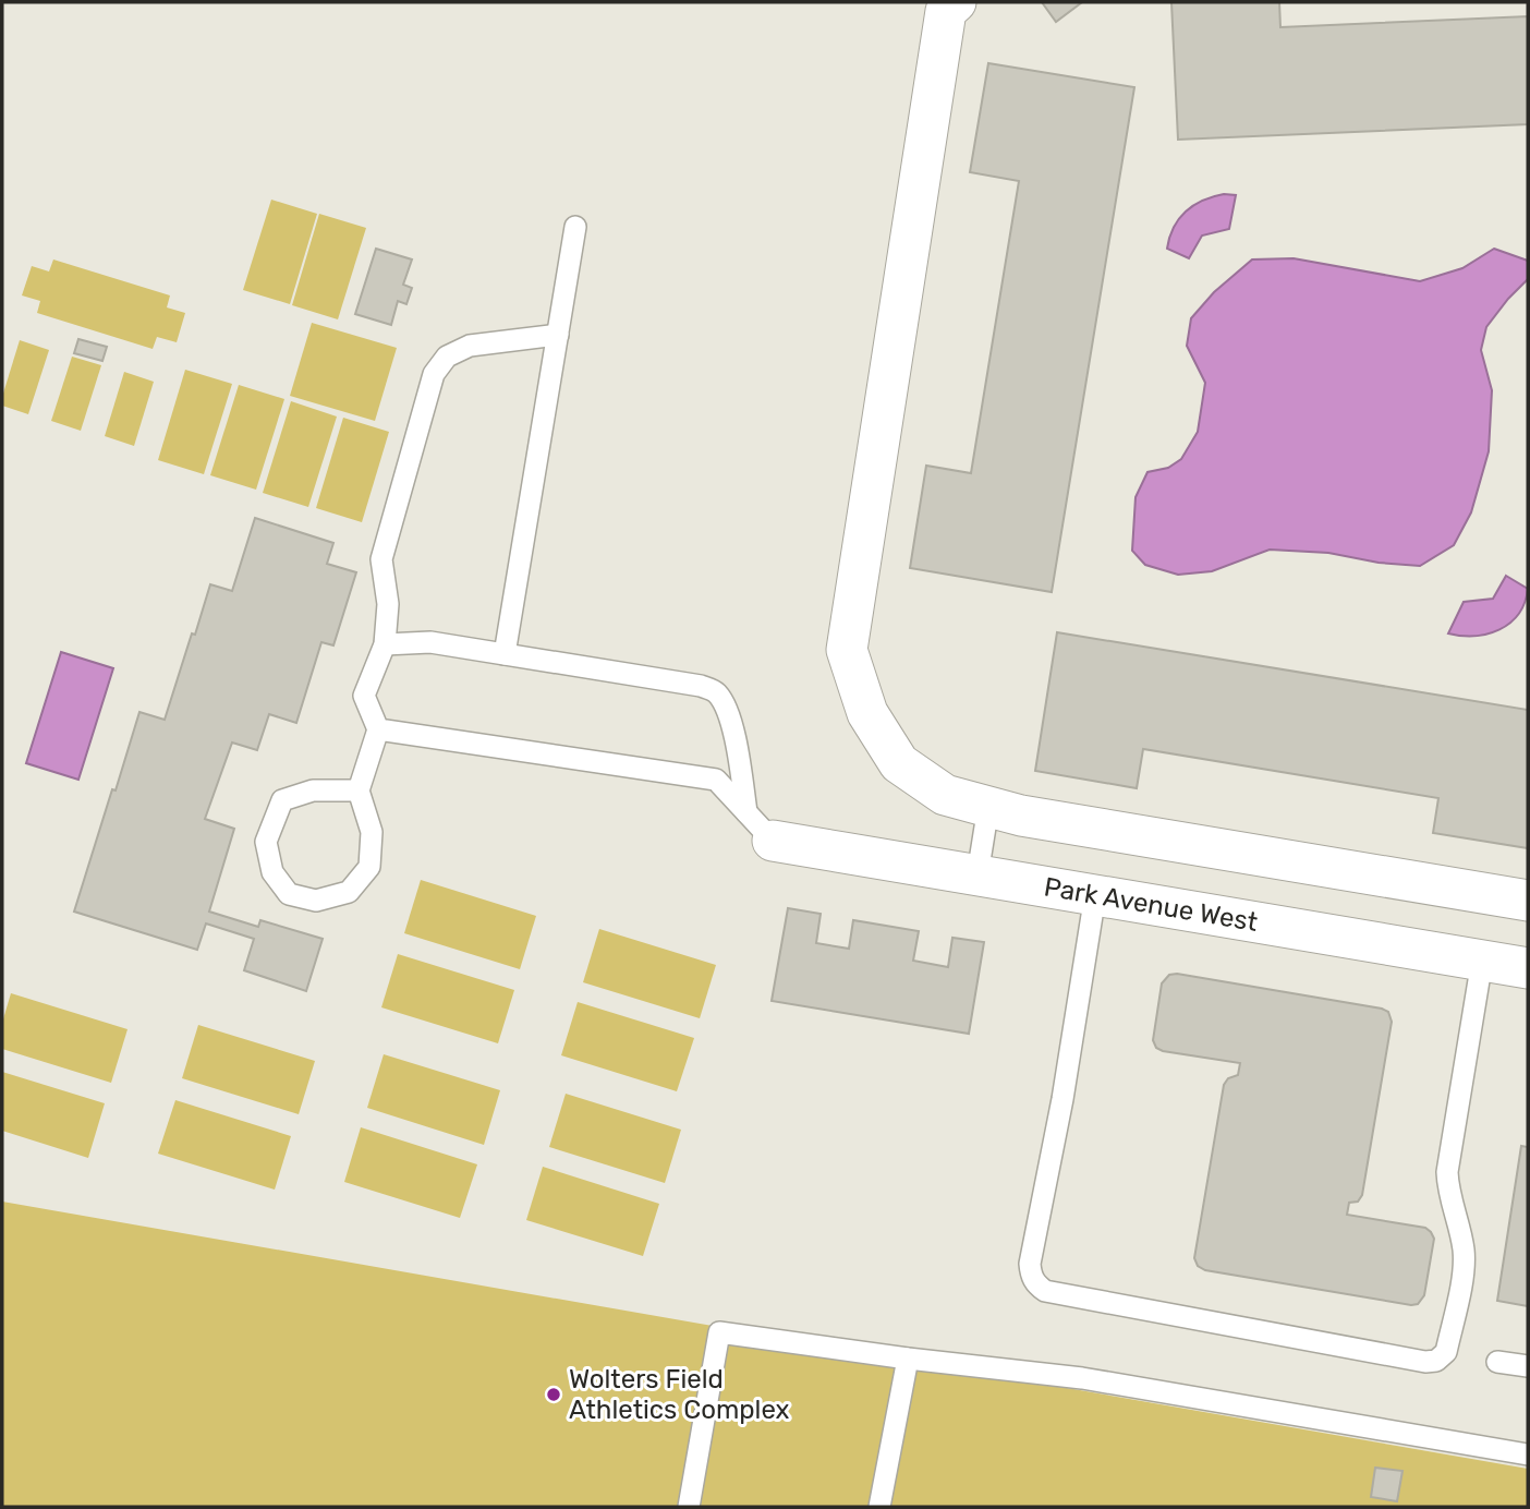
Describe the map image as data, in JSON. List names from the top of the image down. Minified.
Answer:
{"streets":{"street":["Park Avenue West"]},"places":["Wolters Field Athletics Complex"]}
